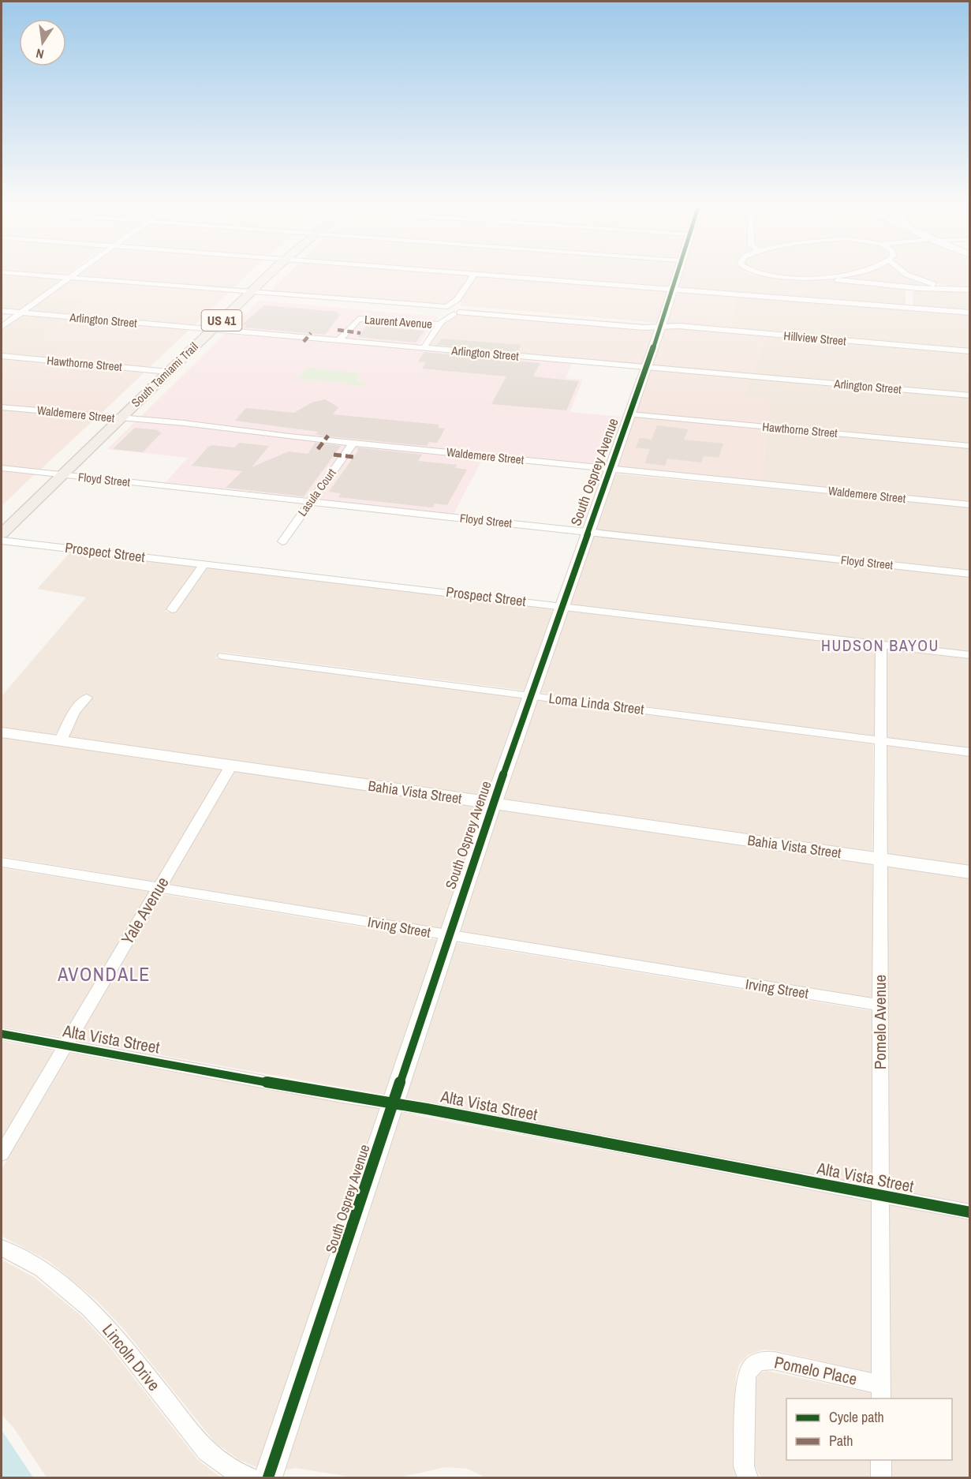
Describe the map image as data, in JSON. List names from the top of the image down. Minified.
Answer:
{"streets":{"main road":["US 41","South Tamiami Trail"],"street":["Arlington Street","Laurent Avenue","Hillview Street","Hawthorne Street","Waldemere Street","South Osprey Avenue","Floyd Street","Lasula Court","Prospect Street","Loma Linda Street","Bahia Vista Street","Yale Avenue","Irving Street","Pomelo Avenue","Alta Vista Street","Lincoln Drive","Pomelo Place"]},"crossings":[["Arlington Street","Laurent Avenue"],["Arlington Street","South Tamiami Trail"],["Arlington Street","South Osprey Avenue"],["Hillview Street","South Osprey Avenue"],["Hawthorne Street","South Tamiami Trail"],["Hawthorne Street","South Osprey Avenue"],["South Tamiami Trail","Waldemere Street"],["South Tamiami Trail","Floyd Street"],["Waldemere Street","South Osprey Avenue"],["Waldemere Street","Lasula Court"],["South Osprey Avenue","Floyd Street"],["South Osprey Avenue","Prospect Street"],["South Osprey Avenue","Loma Linda Street"],["South Osprey Avenue","Bahia Vista Street"],["South Osprey Avenue","Irving Street"],["South Osprey Avenue","Alta Vista Street"],["Floyd Street","Lasula Court"],["Prospect Street","Pomelo Avenue"],["Loma Linda Street","Pomelo Avenue"],["Bahia Vista Street","Yale Avenue"],["Bahia Vista Street","Pomelo Avenue"],["Yale Avenue","Irving Street"],["Yale Avenue","Alta Vista Street"],["Irving Street","Pomelo Avenue"],["Pomelo Avenue","Alta Vista Street"],["Pomelo Avenue","Pomelo Place"]],"districts":["HUDSON BAYOU","AVONDALE"],"legend":["Cycle path","Path"],"north":"bottom"}
